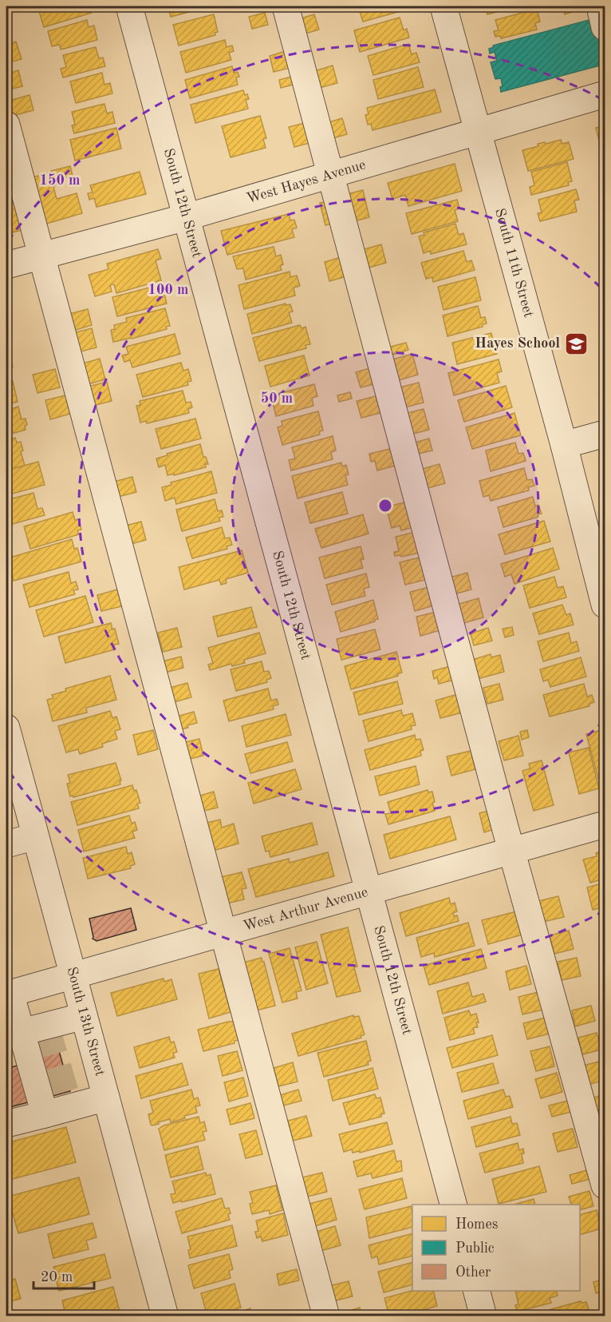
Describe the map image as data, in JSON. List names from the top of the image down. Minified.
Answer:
{"streets":{"street":["West Hayes Avenue","South 12th Street","South 11th Street","West Arthur Avenue","South 13th Street"]},"crossings":[["West Hayes Avenue","South 12th Street"],["West Hayes Avenue","South 11th Street"],["South 12th Street","West Arthur Avenue"],["West Arthur Avenue","South 13th Street"]],"places":{"school or university":["Hayes School"]},"legend":["Homes","Public","Other"],"scale_bar":"20 m","rings":["150 m","100 m","50 m"]}
